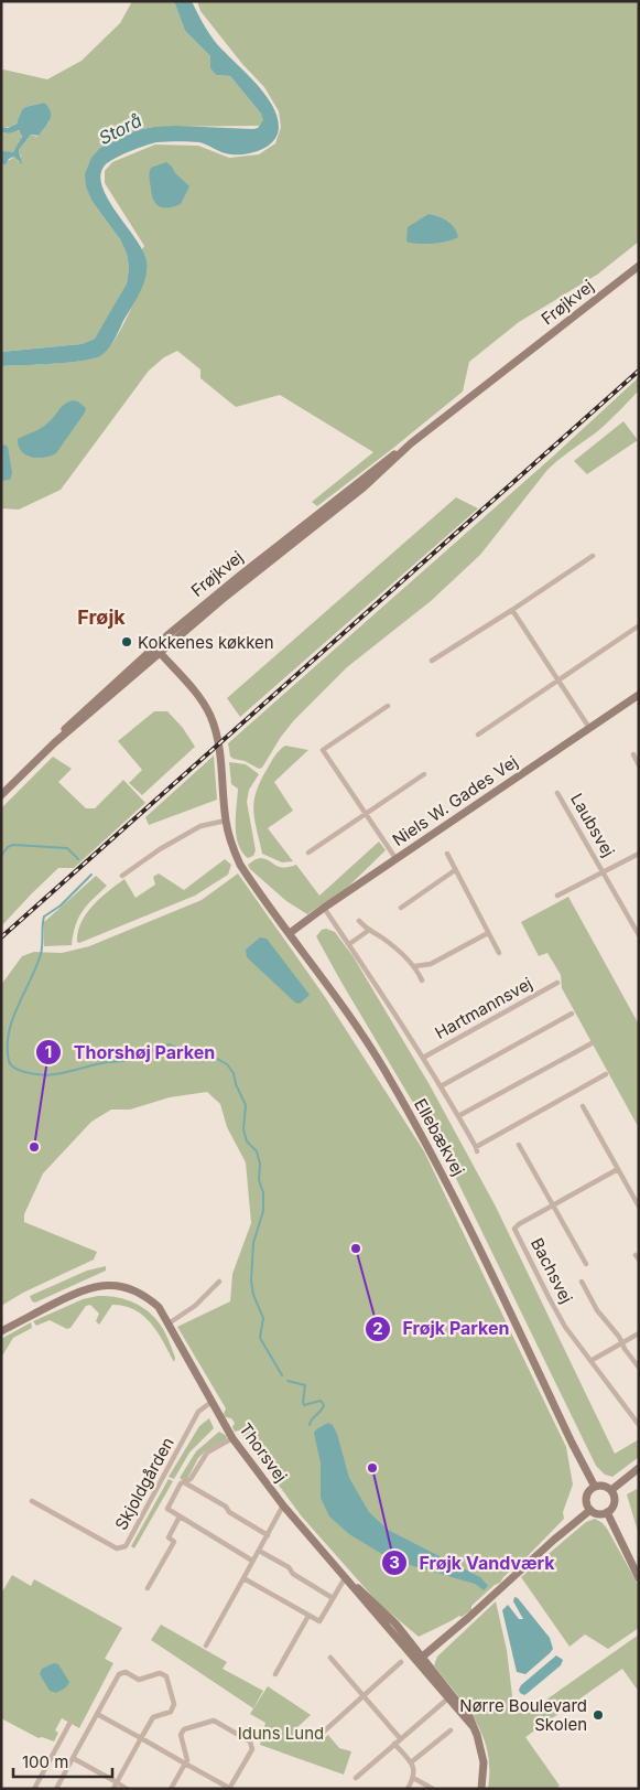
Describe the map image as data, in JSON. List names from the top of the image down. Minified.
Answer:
{"streets":{"street":["Frøjkvej","Niels W. Gades Vej","Laubsvej","Hartmannsvej","Ellebækvej","Bachsvej","Thorsvej","Skjoldgården"]},"crossings":[["Frøjkvej","Ellebækvej"],["Niels W. Gades Vej","Hartmannsvej"],["Niels W. Gades Vej","Ellebækvej"],["Thorsvej","Skjoldgården"]],"districts":["Frøjk"],"water":["Storå"],"parks":["Iduns Lund"],"places":["Kokkenes køkken","Thorshøj Parken","Frøjk Parken","Frøjk Vandværk","Nørre Boulevard Skolen"],"scale_bar":"100 m"}
